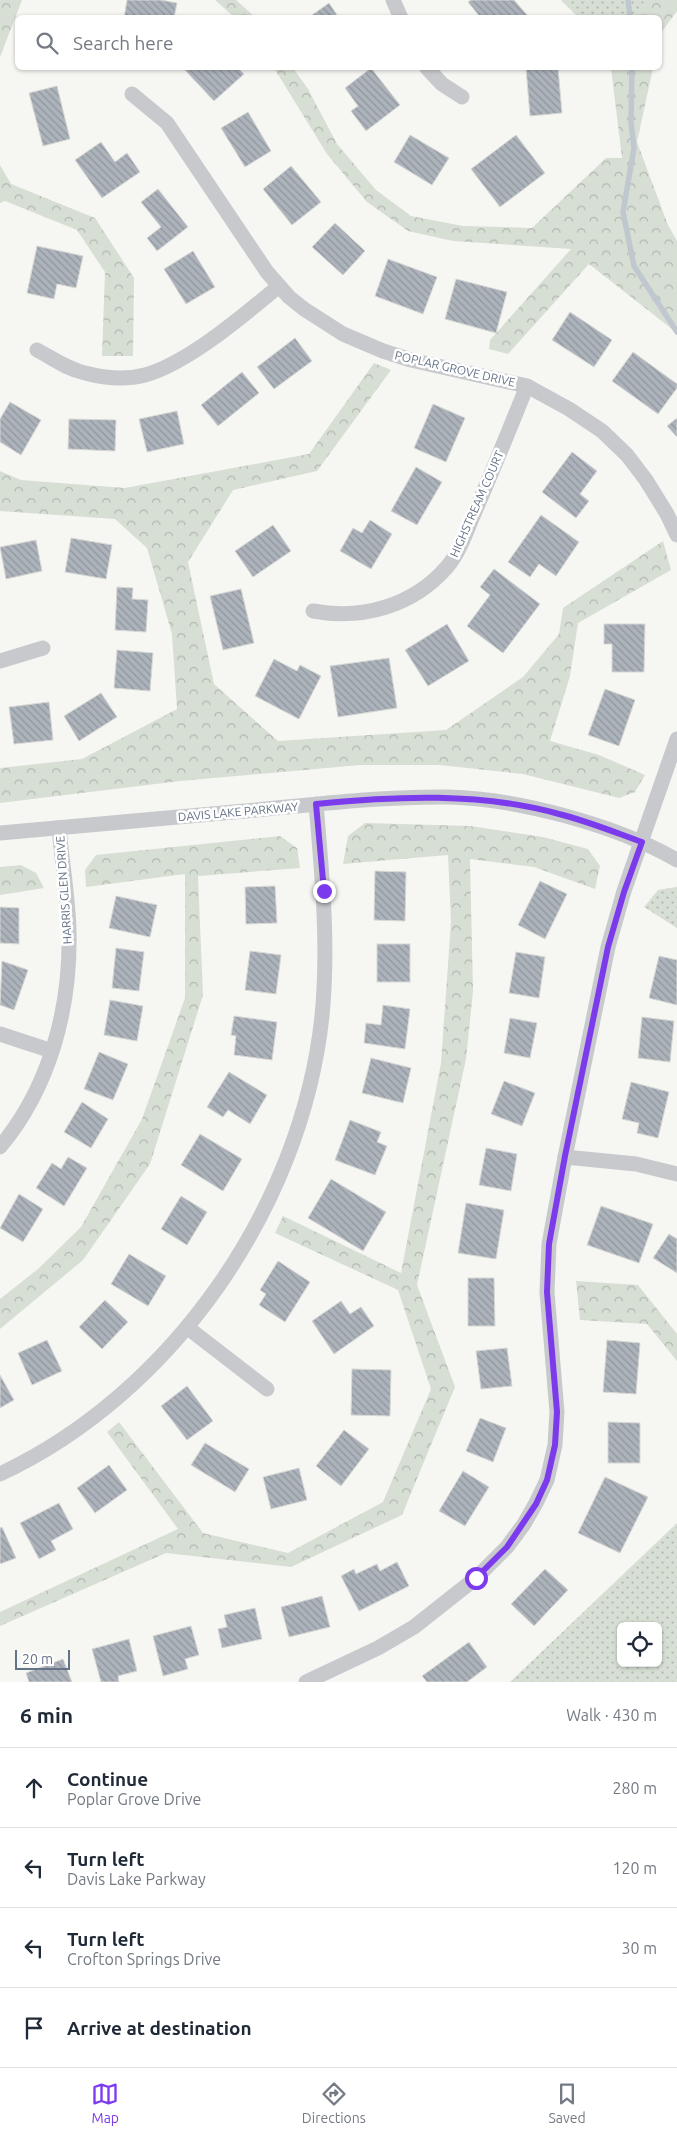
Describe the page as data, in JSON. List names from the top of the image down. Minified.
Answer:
{"streets":{"street":["POPLAR GROVE DRIVE","HIGHSTREAM COURT","DAVIS LAKE PARKWAY","HARRIS GLEN DRIVE"]},"crossings":[["POPLAR GROVE DRIVE","HIGHSTREAM COURT"],["DAVIS LAKE PARKWAY","HARRIS GLEN DRIVE"]],"scale_bar":"20 m","page":{"search":"Search here","scale":"20 m","heading":["6 min","Walk · 430 m"],"list":[["Continue","Poplar Grove Drive","280 m"],["Turn left","Davis Lake Parkway","120 m"],["Turn left","Crofton Springs Drive","30 m"],"Arrive at destination"],"nav":["Map","Directions","Saved"]}}
